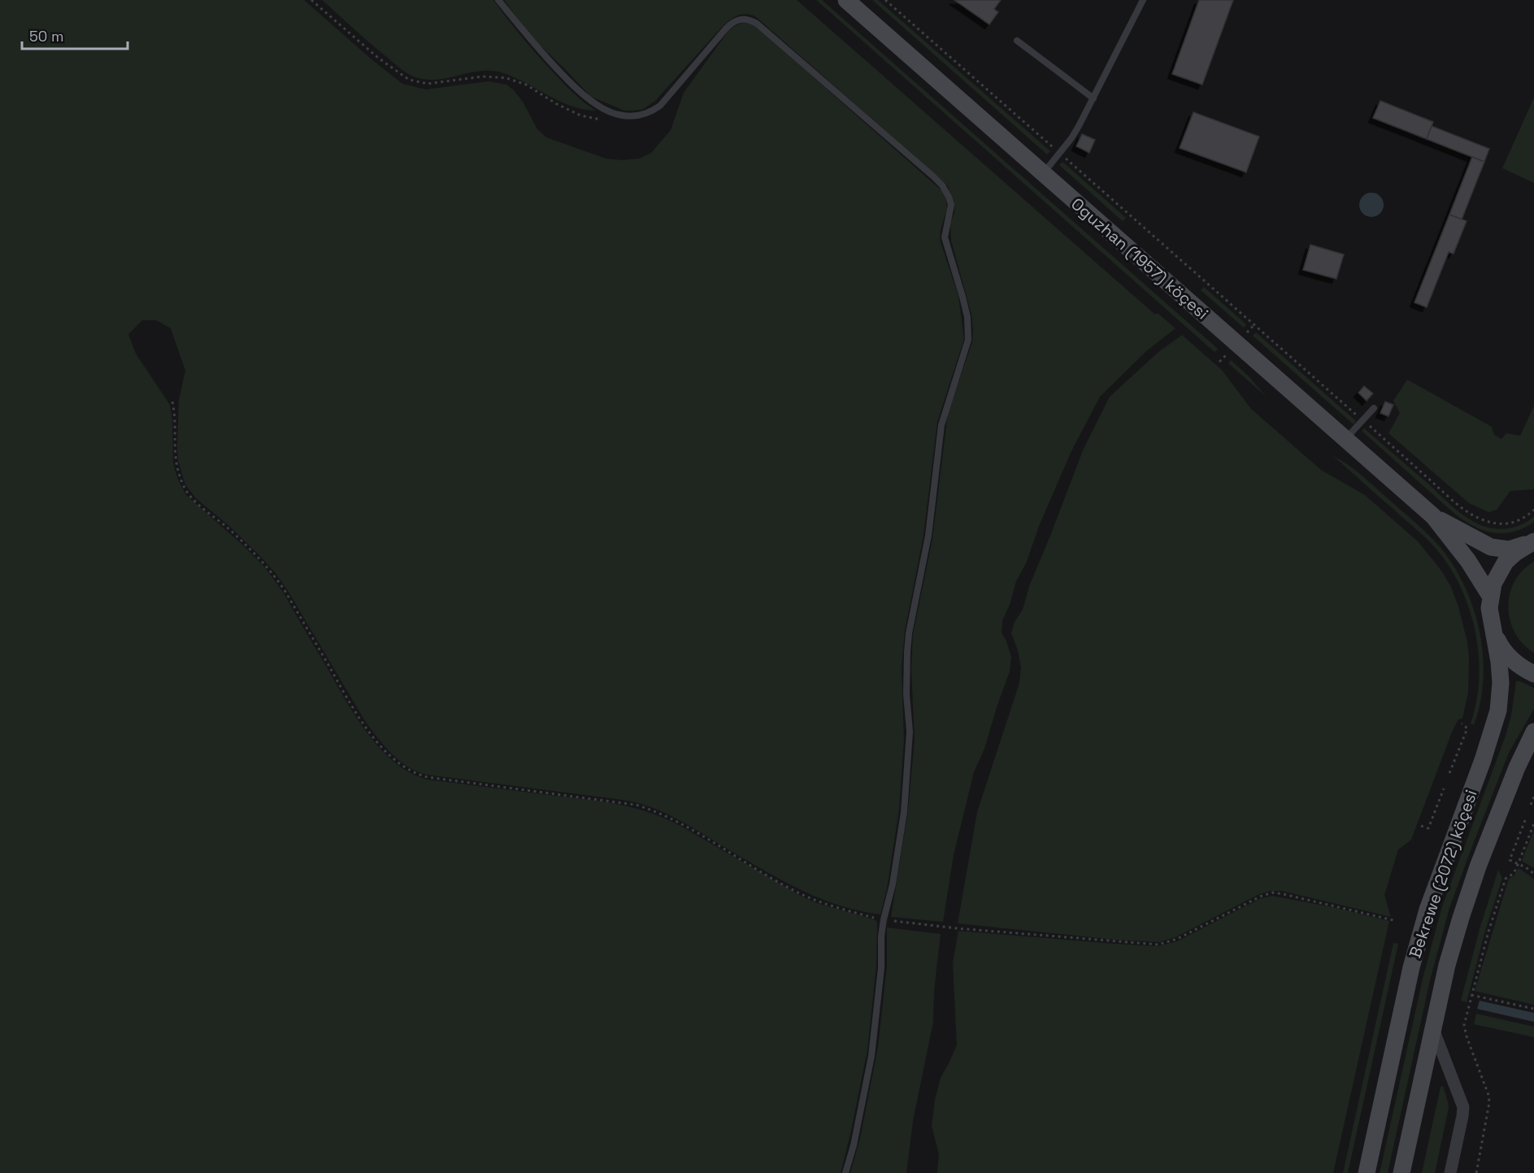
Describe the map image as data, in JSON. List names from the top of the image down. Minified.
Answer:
{"streets":{"main road":["Oguzhan (1957) köçesi","Bekrewe (2072) köçesi"]},"crossings":[["Oguzhan (1957) köçesi","Bekrewe (2072) köçesi"]],"scale_bar":"50 m"}
